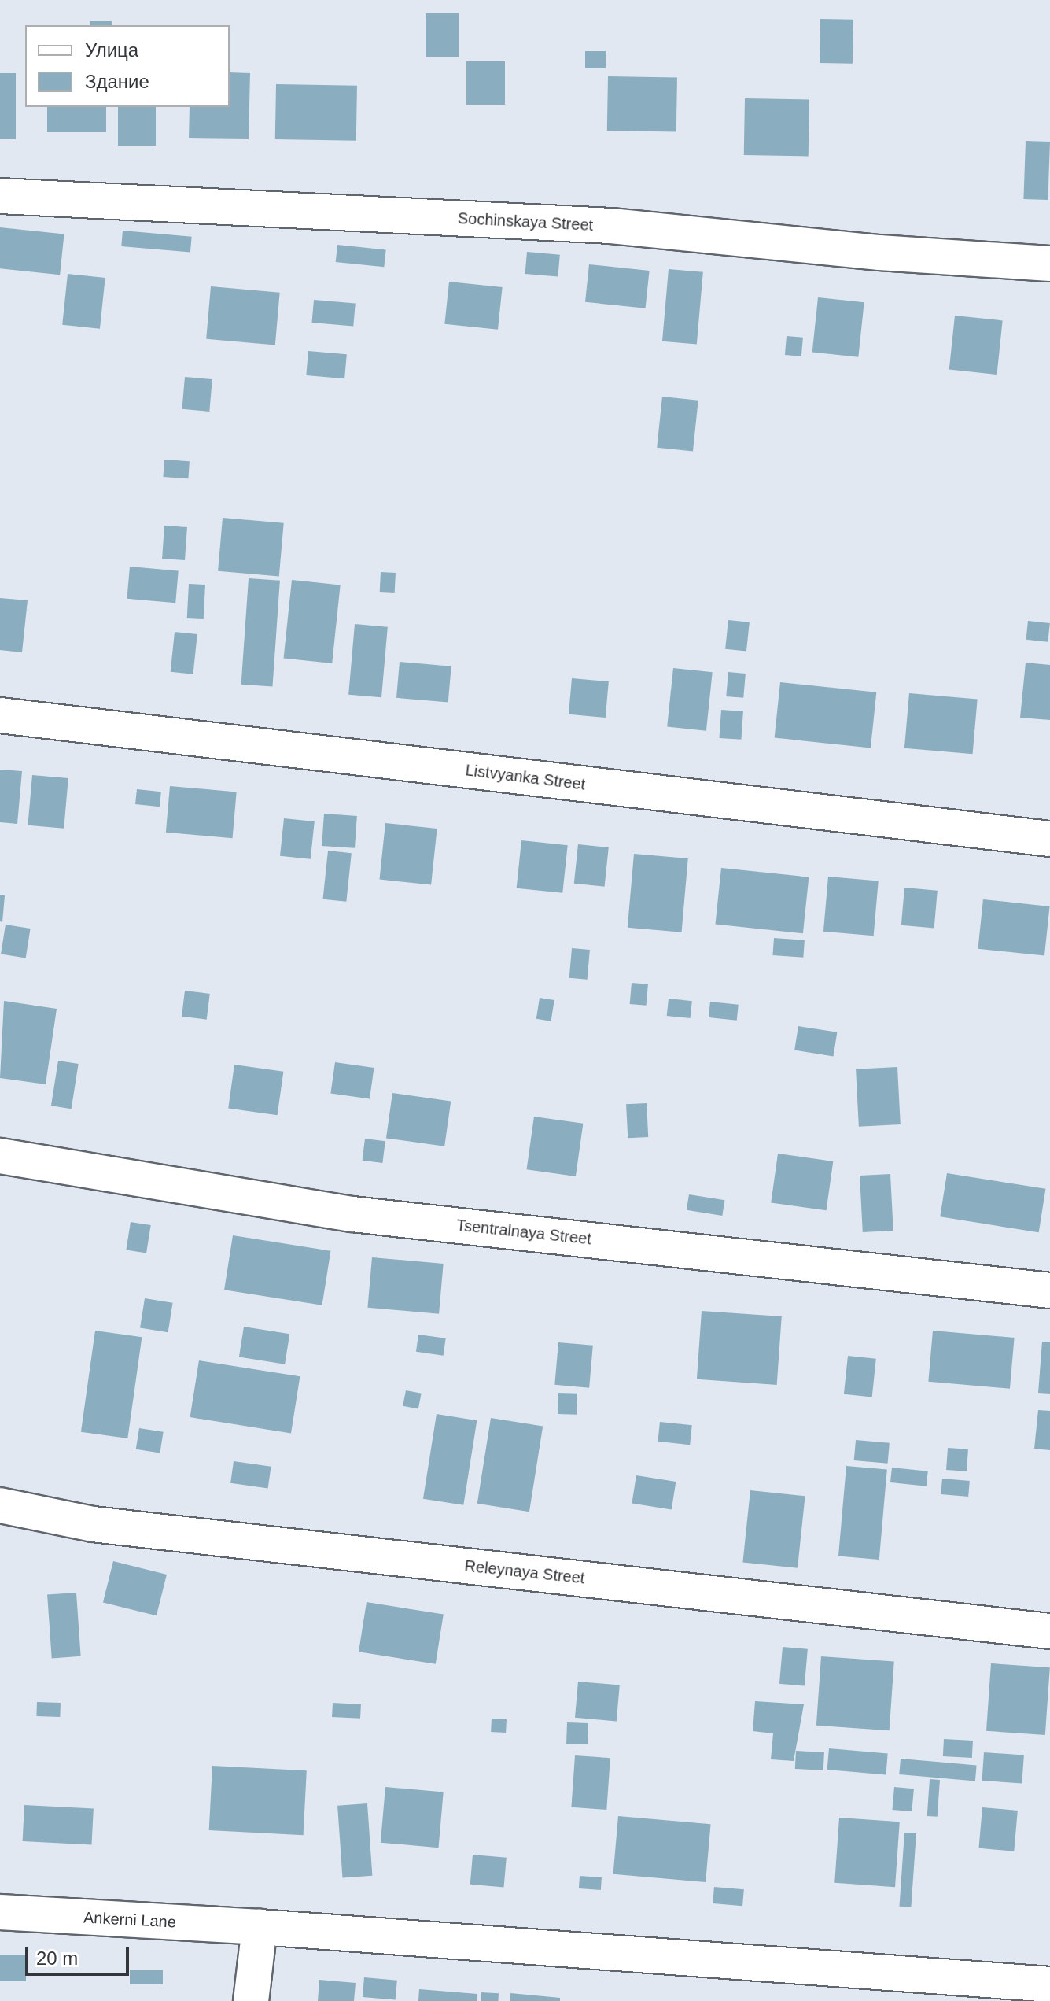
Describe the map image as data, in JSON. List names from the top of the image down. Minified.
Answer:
{"streets":{"street":["Sochinskaya Street","Listvyanka Street","Tsentralnaya Street","Releynaya Street","Ankerni Lane"]},"legend":["Улица","Здание"],"scale_bar":"20 m"}
